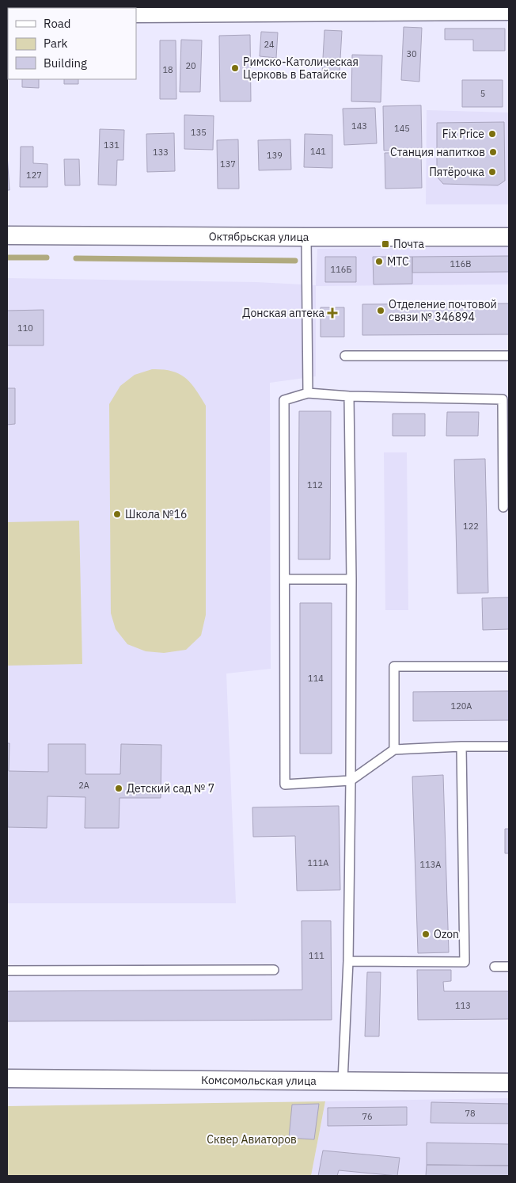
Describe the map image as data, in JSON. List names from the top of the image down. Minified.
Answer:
{"streets":{"street":["Октябрьская улица","Комсомольская улица"]},"parks":["Сквер Авиаторов"],"places":{"other":["Римско-Католическая Церковь в Батайске","Fix Price","Станция напитков","Пятёрочка","МТС","Отделение почтовой связи № 346894","Школа №16","Детский сад № 7","Ozon"],"transit":["Почта"],"health":["Донская аптека"]},"house_numbers":["24","30","20","18","5","143","145","135","131","141","133","139","137","127","116В","116Б","110","112","122","114","120А","2А","111А","113А","111","113","78","76"],"legend":["Road","Park","Building"]}
